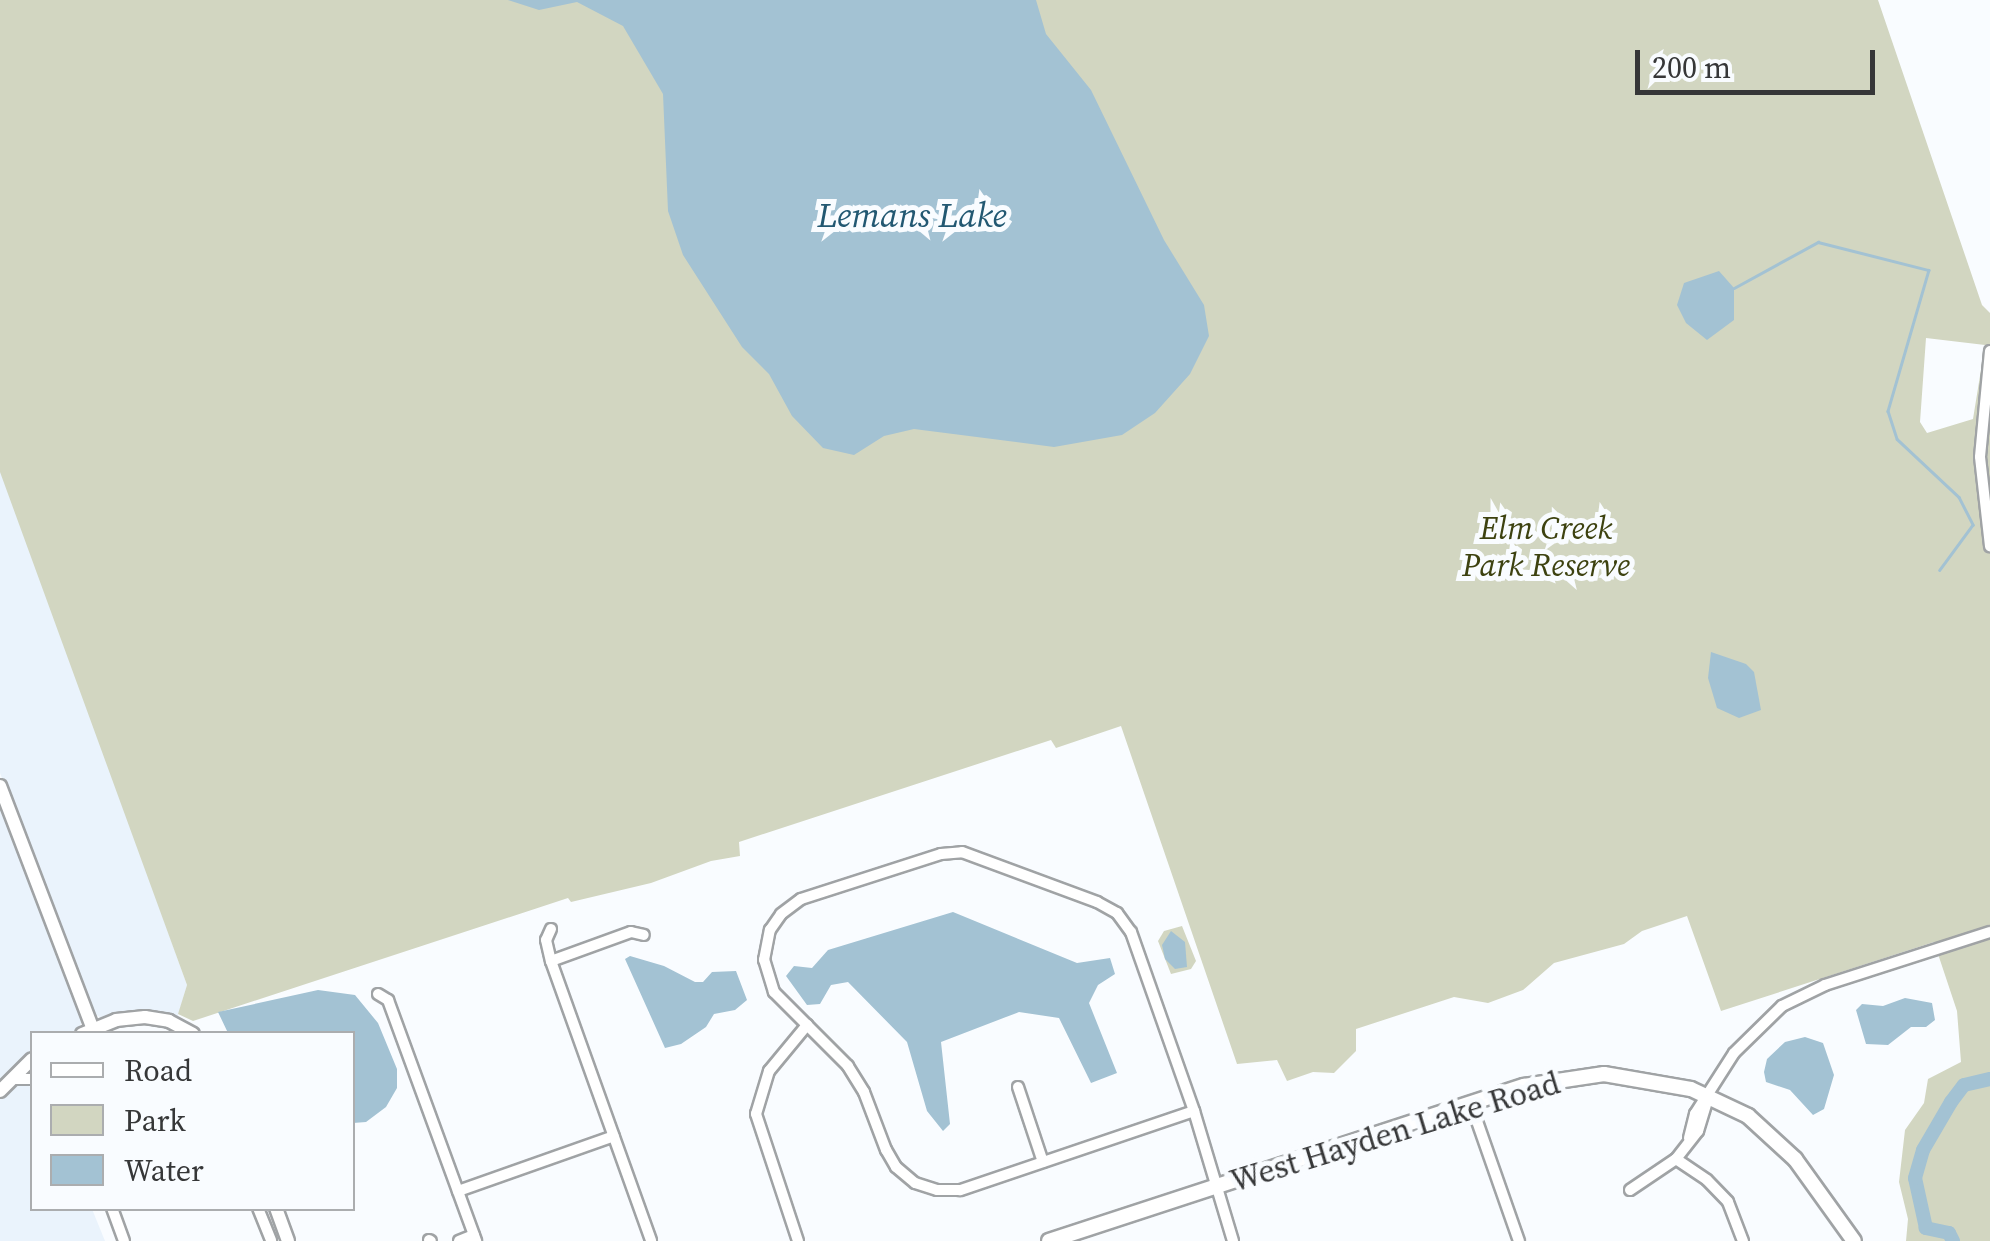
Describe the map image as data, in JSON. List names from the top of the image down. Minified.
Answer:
{"streets":{"main road":["West Hayden Lake Road"]},"water":["Lemans Lake"],"parks":["Elm Creek Park Reserve"],"legend":["Road","Park","Water"],"scale_bar":"200 m"}
